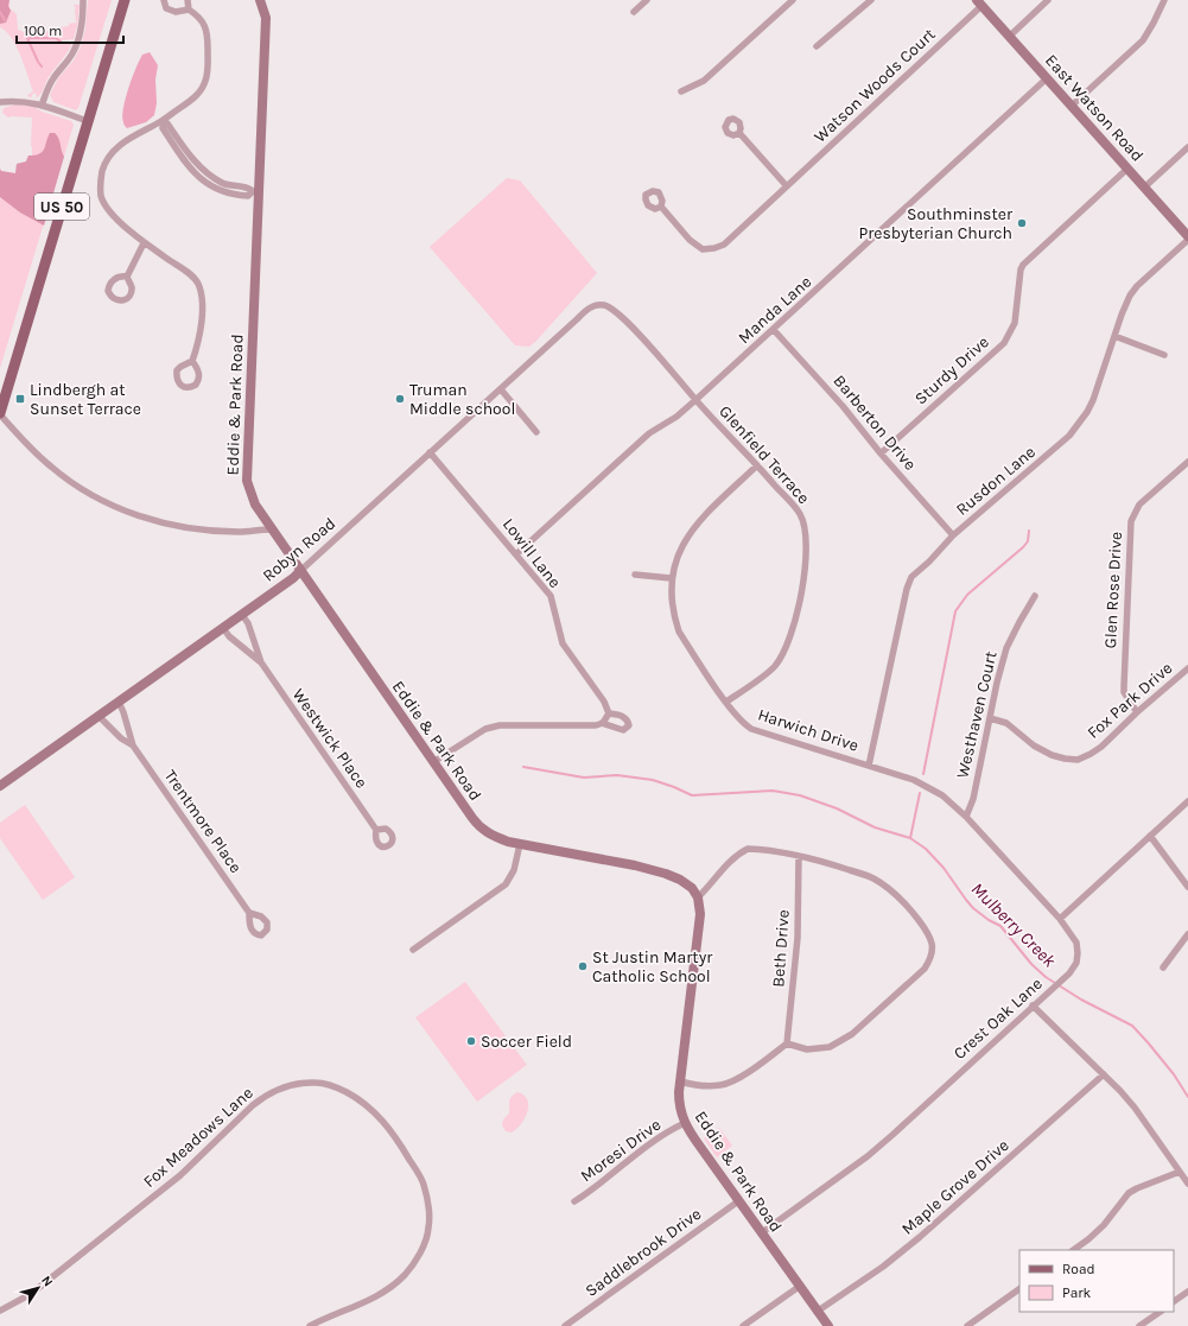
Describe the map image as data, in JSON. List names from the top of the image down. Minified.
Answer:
{"streets":{"main road":["US 50"],"street":["Watson Woods Court","East Watson Road","Manda Lane","Sturdy Drive","Eddie & Park Road","Barberton Drive","Glenfield Terrace","Rusdon Lane","Robyn Road","Lowill Lane","Glen Rose Drive","Fox Park Drive","Westhaven Court","Harwich Drive","Westwick Place","Trentmore Place","Beth Drive","Crest Oak Lane","Fox Meadows Lane","Moresi Drive","Maple Grove Drive","Saddlebrook Drive"]},"crossings":[["Watson Woods Court","East Watson Road"],["East Watson Road","Manda Lane"],["East Watson Road","Sturdy Drive"],["East Watson Road","Rusdon Lane"],["Manda Lane","Barberton Drive"],["Manda Lane","Glenfield Terrace"],["Manda Lane","Lowill Lane"],["Sturdy Drive","Barberton Drive"],["Eddie & Park Road","Robyn Road"],["Eddie & Park Road","Crest Oak Lane"],["Eddie & Park Road","Moresi Drive"],["Eddie & Park Road","Maple Grove Drive"],["Eddie & Park Road","Saddlebrook Drive"],["Barberton Drive","Rusdon Lane"],["Glenfield Terrace","Robyn Road"],["Glenfield Terrace","Harwich Drive"],["Rusdon Lane","Harwich Drive"],["Robyn Road","Lowill Lane"],["Robyn Road","Westwick Place"],["Robyn Road","Trentmore Place"],["Glen Rose Drive","Fox Park Drive"],["Fox Park Drive","Westhaven Court"],["Westhaven Court","Harwich Drive"],["Harwich Drive","Crest Oak Lane"]],"water":["Mulberry Creek"],"places":{"other":["Southminster Presbyterian Church","Truman Middle school","St Justin Martyr Catholic School","Soccer Field"],"transit":["Lindbergh at Sunset Terrace"]},"legend":["Road","Park"],"scale_bar":"100 m","north":"top right"}
